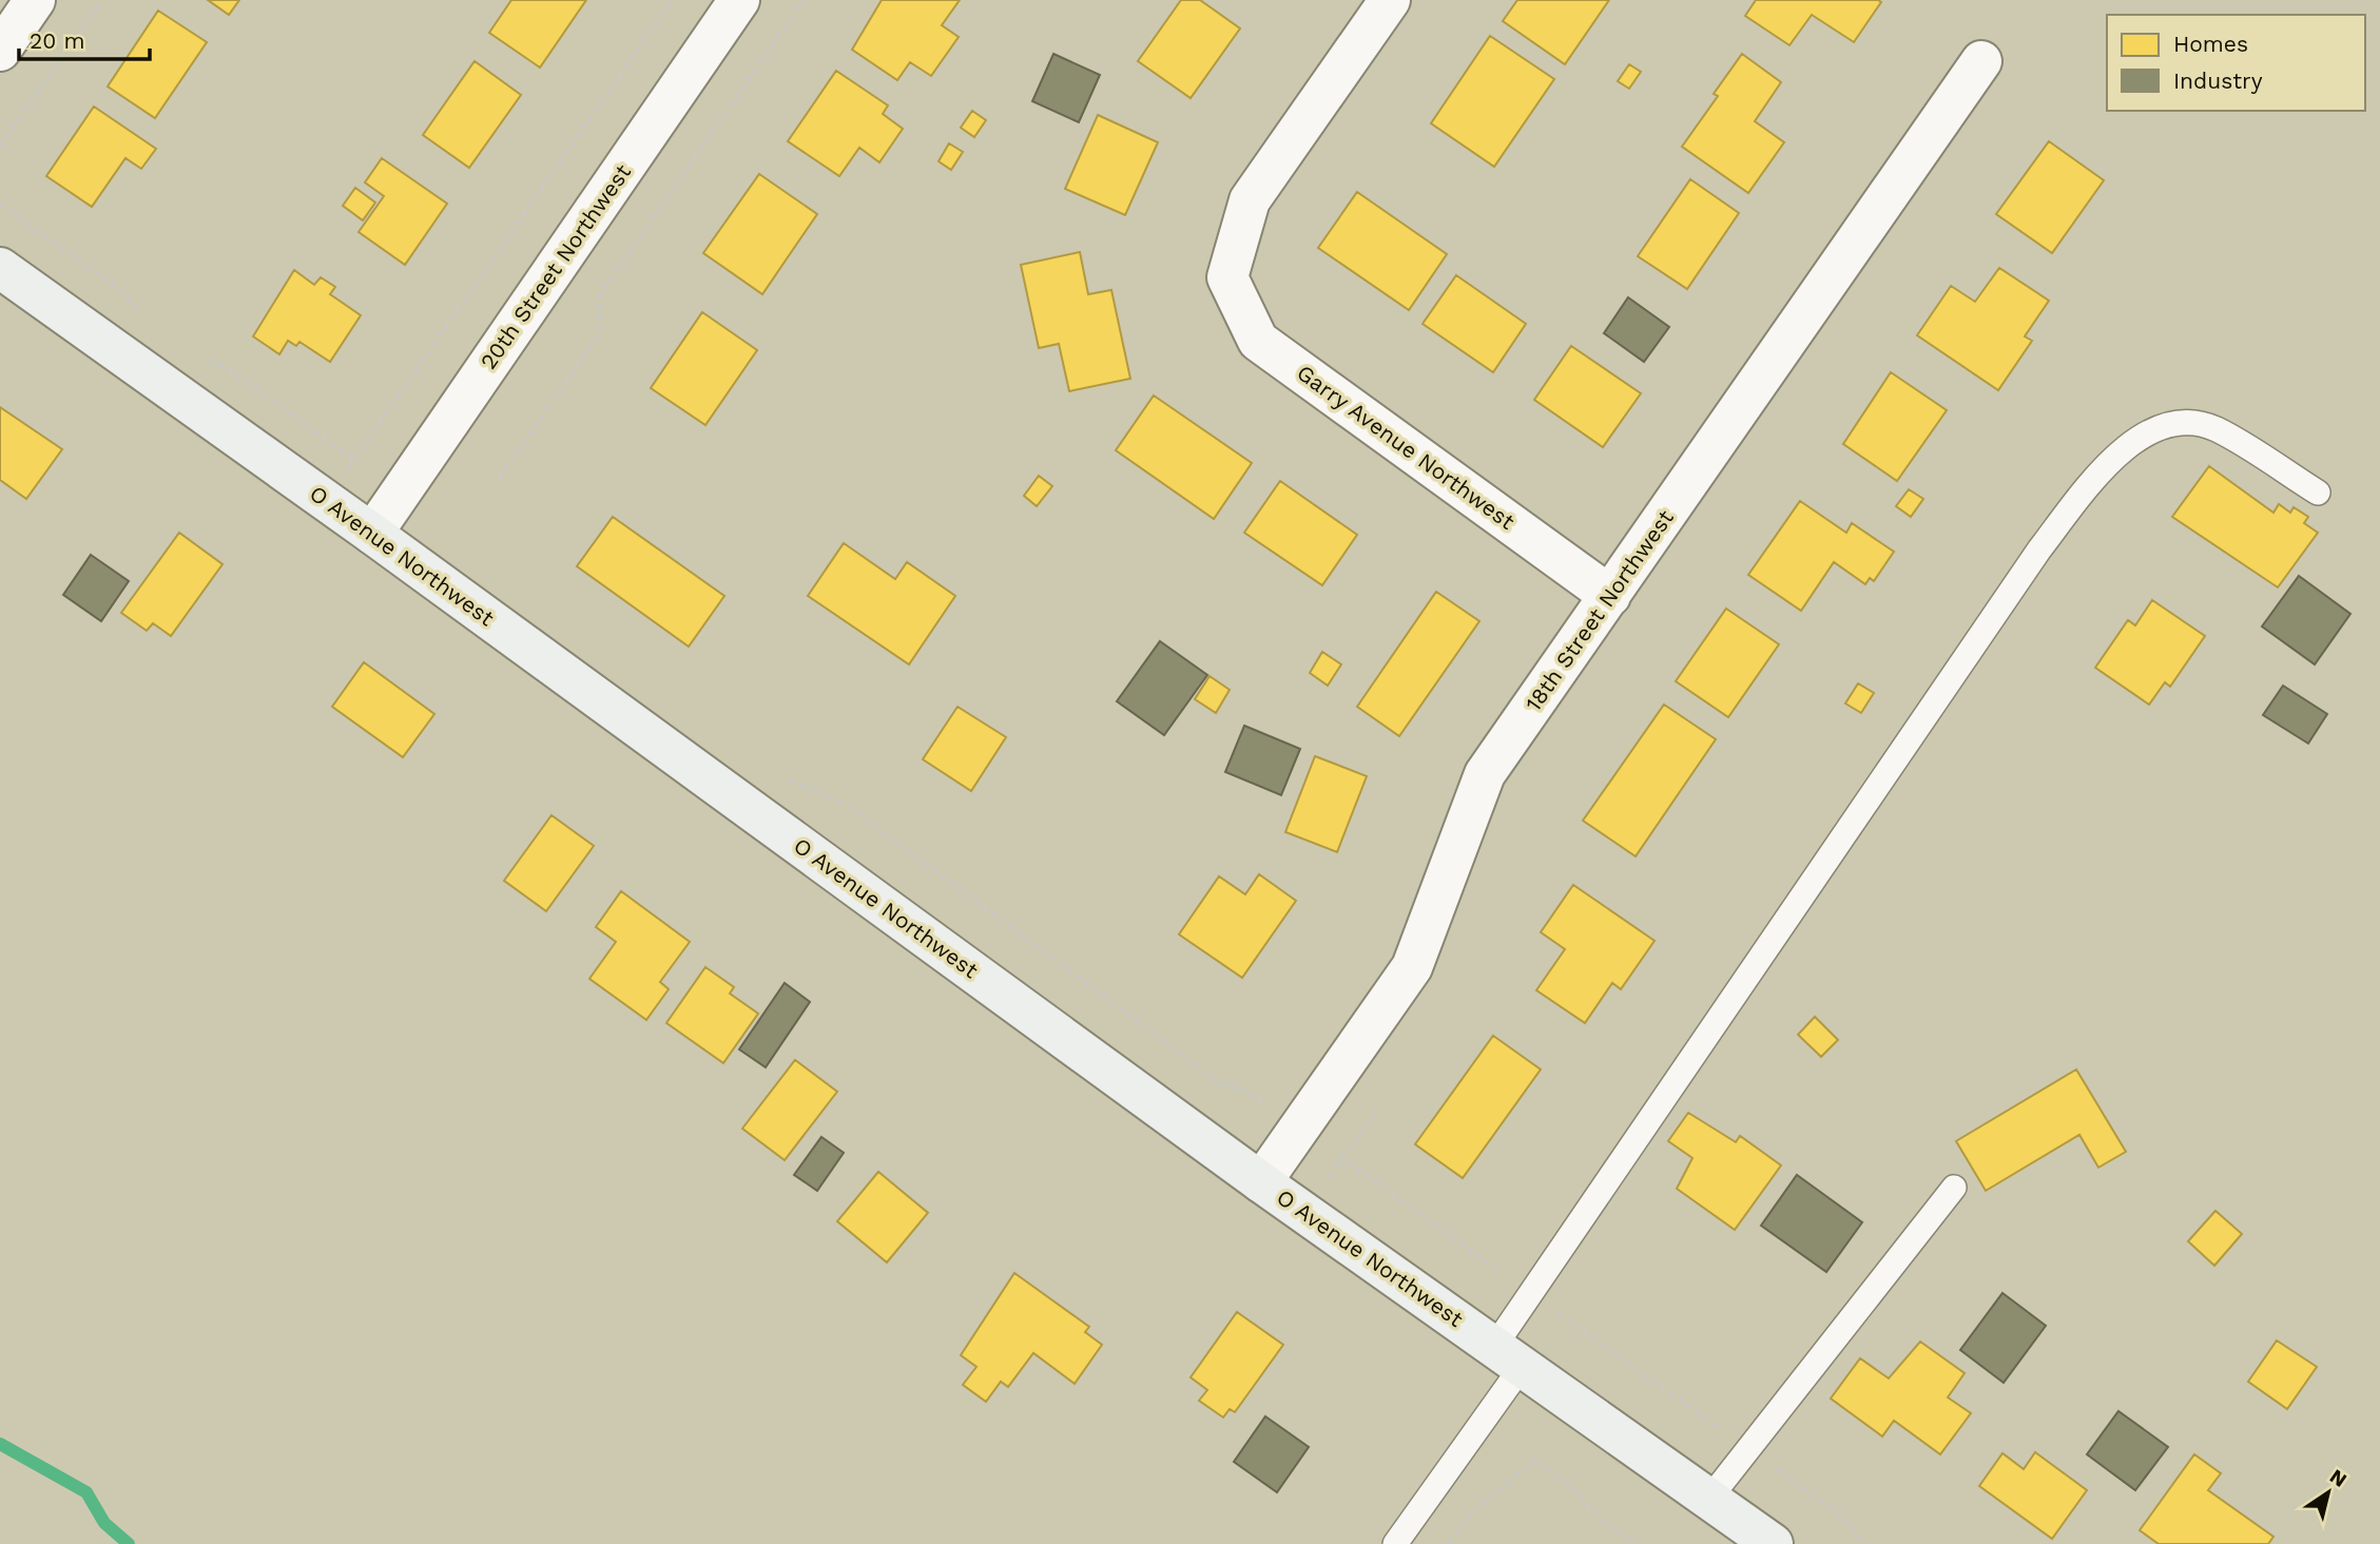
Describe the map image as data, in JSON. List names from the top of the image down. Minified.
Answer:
{"streets":{"street":["20th Street Northwest","Garry Avenue Northwest","O Avenue Northwest","18th Street Northwest"]},"crossings":[["20th Street Northwest","O Avenue Northwest"],["Garry Avenue Northwest","18th Street Northwest"],["O Avenue Northwest","18th Street Northwest"]],"legend":["Homes","Industry"],"scale_bar":"20 m","north":"top right"}
